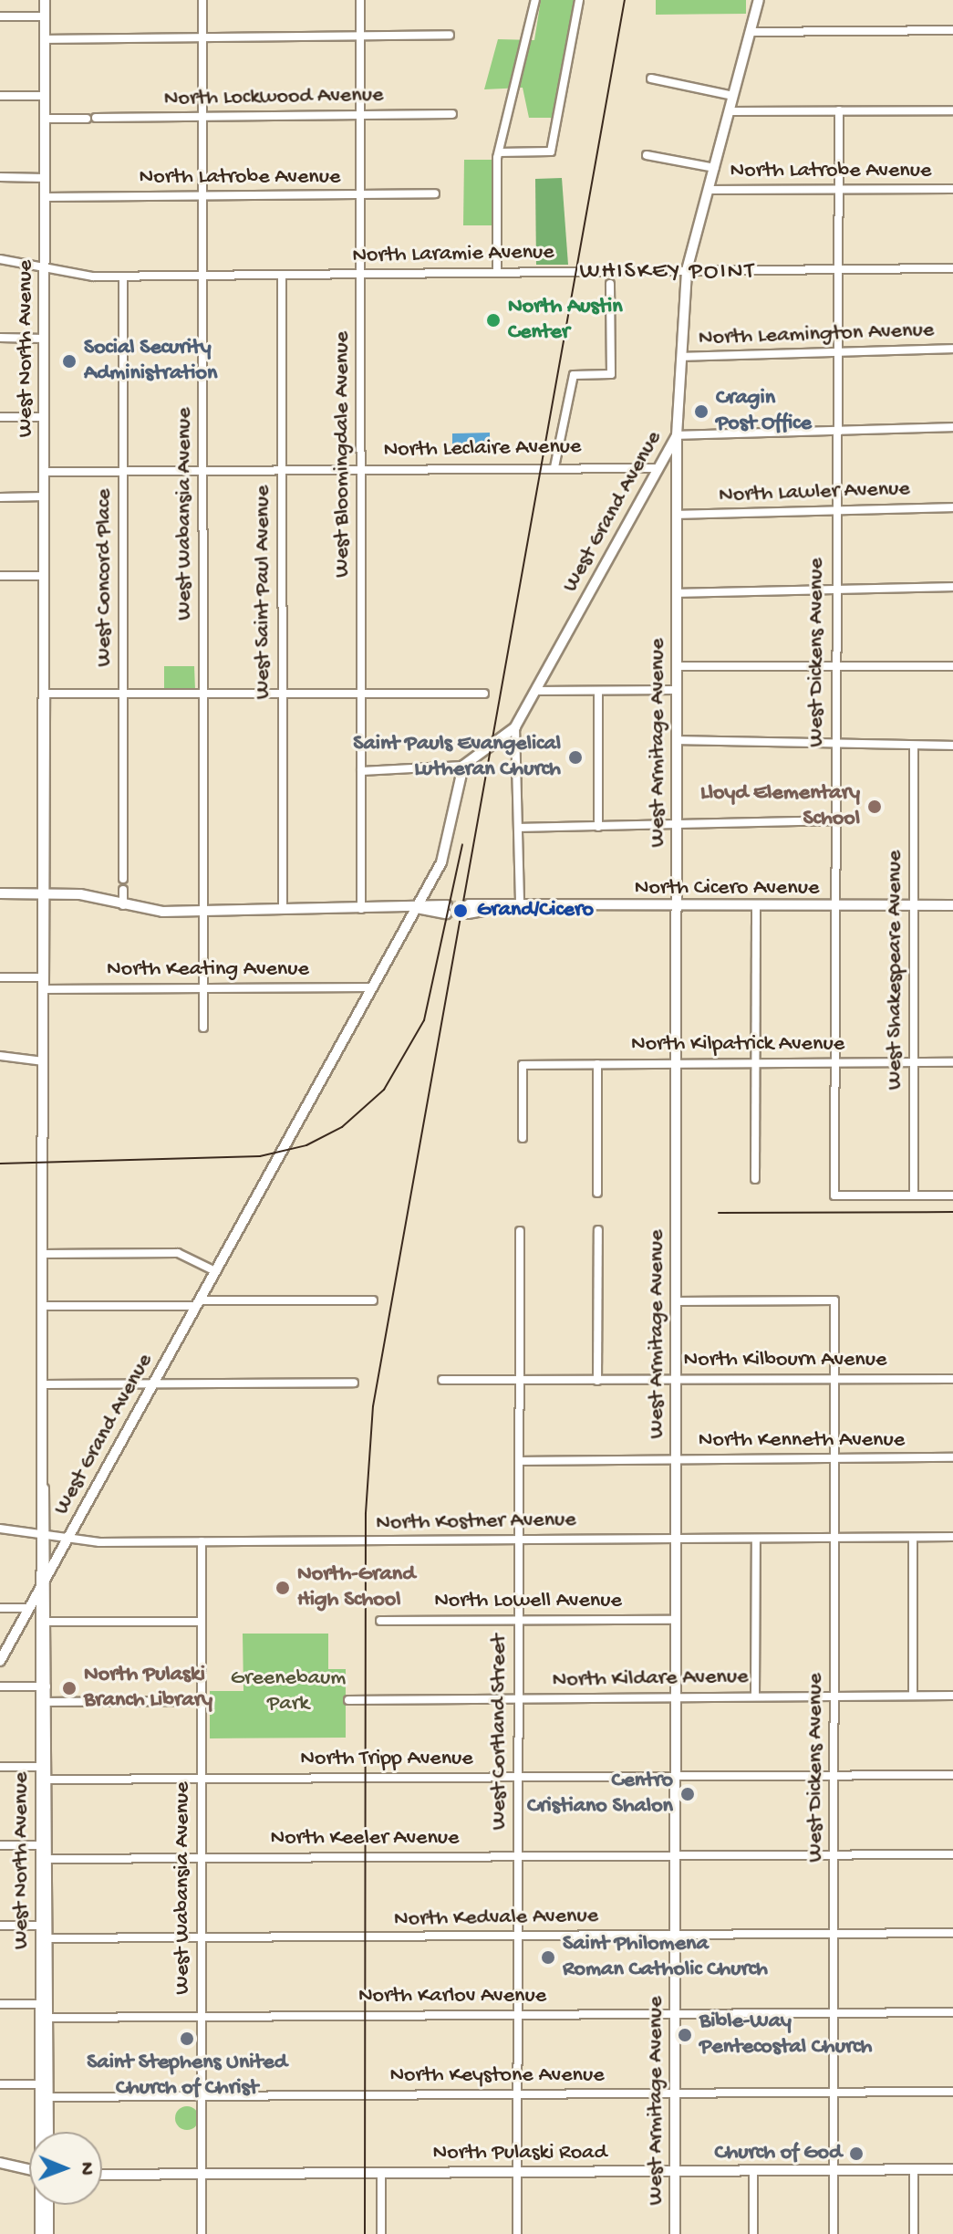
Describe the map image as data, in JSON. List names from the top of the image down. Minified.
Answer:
{"streets":{"main road":["West North Avenue","West Grand Avenue","West Armitage Avenue","North Cicero Avenue","North Pulaski Road"],"street":["North Lockwood Avenue","North Latrobe Avenue","North Laramie Avenue","North Leamington Avenue","North Leclaire Avenue","West Bloomingdale Avenue","North Lawler Avenue","West Wabansia Avenue","West Concord Place","West Saint Paul Avenue","West Dickens Avenue","North Keating Avenue","West Shakespeare Avenue","North Kilpatrick Avenue","North Kilbourn Avenue","North Kenneth Avenue","North Kostner Avenue","North Lowell Avenue","North Kildare Avenue","West Cortland Street","North Tripp Avenue","North Keeler Avenue","North Kedvale Avenue","North Karlov Avenue","North Keystone Avenue"]},"crossings":[["North Lockwood Avenue","West North Avenue"],["North Lockwood Avenue","West Bloomingdale Avenue"],["North Lockwood Avenue","West Wabansia Avenue"],["North Latrobe Avenue","West North Avenue"],["North Latrobe Avenue","West Bloomingdale Avenue"],["North Latrobe Avenue","West Grand Avenue"],["North Latrobe Avenue","West Wabansia Avenue"],["North Latrobe Avenue","West Dickens Avenue"],["North Laramie Avenue","West North Avenue"],["North Laramie Avenue","West Bloomingdale Avenue"],["North Laramie Avenue","West Grand Avenue"],["North Laramie Avenue","West Wabansia Avenue"],["North Laramie Avenue","West Concord Place"],["North Laramie Avenue","West Saint Paul Avenue"],["North Laramie Avenue","West Dickens Avenue"],["North Leamington Avenue","West Grand Avenue"],["North Leamington Avenue","West Dickens Avenue"],["West North Avenue","North Leclaire Avenue"],["West North Avenue","West Grand Avenue"],["West North Avenue","North Keating Avenue"],["West North Avenue","North Kostner Avenue"],["West North Avenue","North Tripp Avenue"],["West North Avenue","North Keeler Avenue"],["West North Avenue","North Kedvale Avenue"],["West North Avenue","North Karlov Avenue"],["West North Avenue","North Keystone Avenue"],["North Leclaire Avenue","West Bloomingdale Avenue"],["North Leclaire Avenue","West Grand Avenue"],["North Leclaire Avenue","West Wabansia Avenue"],["North Leclaire Avenue","West Concord Place"],["North Leclaire Avenue","West Saint Paul Avenue"],["North Lawler Avenue","West Dickens Avenue"],["North Lawler Avenue","West Armitage Avenue"],["West Grand Avenue","West Armitage Avenue"],["West Grand Avenue","North Keating Avenue"],["West Grand Avenue","North Kostner Avenue"],["West Wabansia Avenue","North Keating Avenue"],["West Wabansia Avenue","North Kostner Avenue"],["West Wabansia Avenue","North Tripp Avenue"],["West Wabansia Avenue","North Keeler Avenue"],["West Wabansia Avenue","North Kedvale Avenue"],["West Wabansia Avenue","North Karlov Avenue"],["West Wabansia Avenue","North Keystone Avenue"],["West Wabansia Avenue","North Pulaski Road"],["West Dickens Avenue","West Armitage Avenue"],["West Dickens Avenue","North Cicero Avenue"],["West Dickens Avenue","West Shakespeare Avenue"],["West Dickens Avenue","North Kilpatrick Avenue"],["West Dickens Avenue","North Kilbourn Avenue"],["West Dickens Avenue","North Kenneth Avenue"],["West Dickens Avenue","North Kostner Avenue"],["West Dickens Avenue","North Kildare Avenue"],["West Dickens Avenue","North Tripp Avenue"],["West Dickens Avenue","North Keeler Avenue"],["West Dickens Avenue","North Kedvale Avenue"],["West Dickens Avenue","North Karlov Avenue"],["West Dickens Avenue","North Keystone Avenue"],["West Dickens Avenue","North Pulaski Road"],["West Armitage Avenue","North Cicero Avenue"],["West Armitage Avenue","North Kilpatrick Avenue"],["West Armitage Avenue","North Kilbourn Avenue"],["West Armitage Avenue","North Kenneth Avenue"],["West Armitage Avenue","North Kostner Avenue"],["West Armitage Avenue","North Lowell Avenue"],["West Armitage Avenue","North Kildare Avenue"],["West Armitage Avenue","North Tripp Avenue"],["West Armitage Avenue","North Keeler Avenue"],["West Armitage Avenue","North Kedvale Avenue"],["West Armitage Avenue","North Karlov Avenue"],["West Armitage Avenue","North Keystone Avenue"],["West Armitage Avenue","North Pulaski Road"],["North Cicero Avenue","West Shakespeare Avenue"],["West Shakespeare Avenue","North Kilpatrick Avenue"],["North Kilbourn Avenue","West Cortland Street"],["North Kenneth Avenue","West Cortland Street"],["North Kostner Avenue","West Cortland Street"],["North Lowell Avenue","West Cortland Street"],["North Kildare Avenue","West Cortland Street"],["West Cortland Street","North Tripp Avenue"],["West Cortland Street","North Keeler Avenue"],["West Cortland Street","North Kedvale Avenue"],["West Cortland Street","North Karlov Avenue"],["West Cortland Street","North Keystone Avenue"],["West Cortland Street","North Pulaski Road"]],"districts":["WHISKEY POINT"],"parks":["Greenebaum Park"],"places":["North Austin Center","Social Security Administration","Cragin Post Office","Saint Pauls Evangelical Lutheran Church","Lloyd Elementary School","Grand/Cicero","North-Grand High School","North Pulaski Branch Library","Centro Cristiano Shalon","Saint Philomena Roman Catholic Church","Bible-Way Pentecostal Church","Saint Stephens United Church of Christ","Church of God"],"north":"right"}
